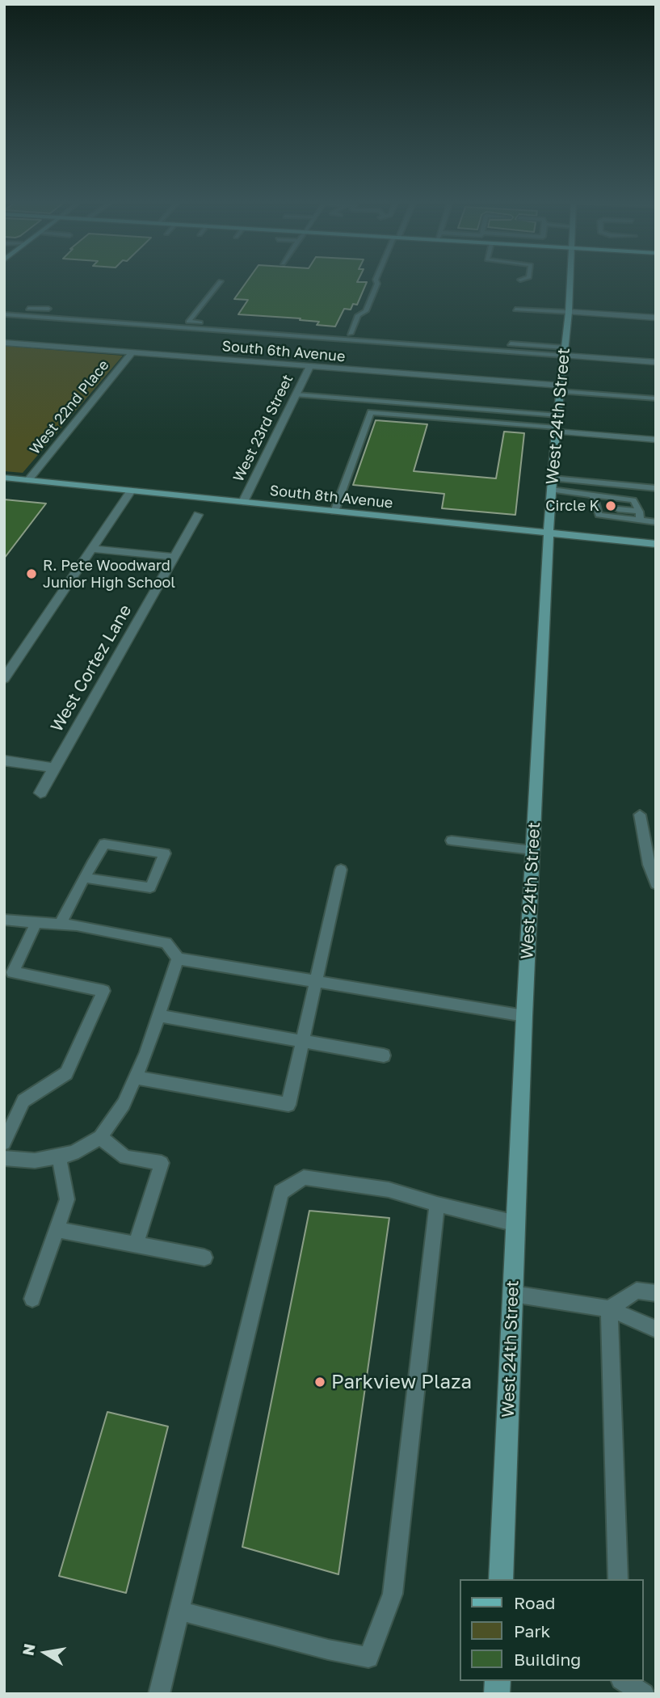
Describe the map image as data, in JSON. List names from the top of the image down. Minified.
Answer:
{"streets":{"main road":["West 24th Street","South 8th Avenue"],"street":["South 6th Avenue","West 22nd Place","West 23rd Street","West Cortez Lane"]},"crossings":[["South 6th Avenue","West 22nd Place"],["South 6th Avenue","West 24th Street"],["South 6th Avenue","West 23rd Street"],["West 22nd Place","South 8th Avenue"],["West 24th Street","South 8th Avenue"],["West 23rd Street","South 8th Avenue"]],"places":["Circle K","R. Pete Woodward Junior High School","Parkview Plaza"],"legend":["Road","Park","Building"],"north":"left"}
